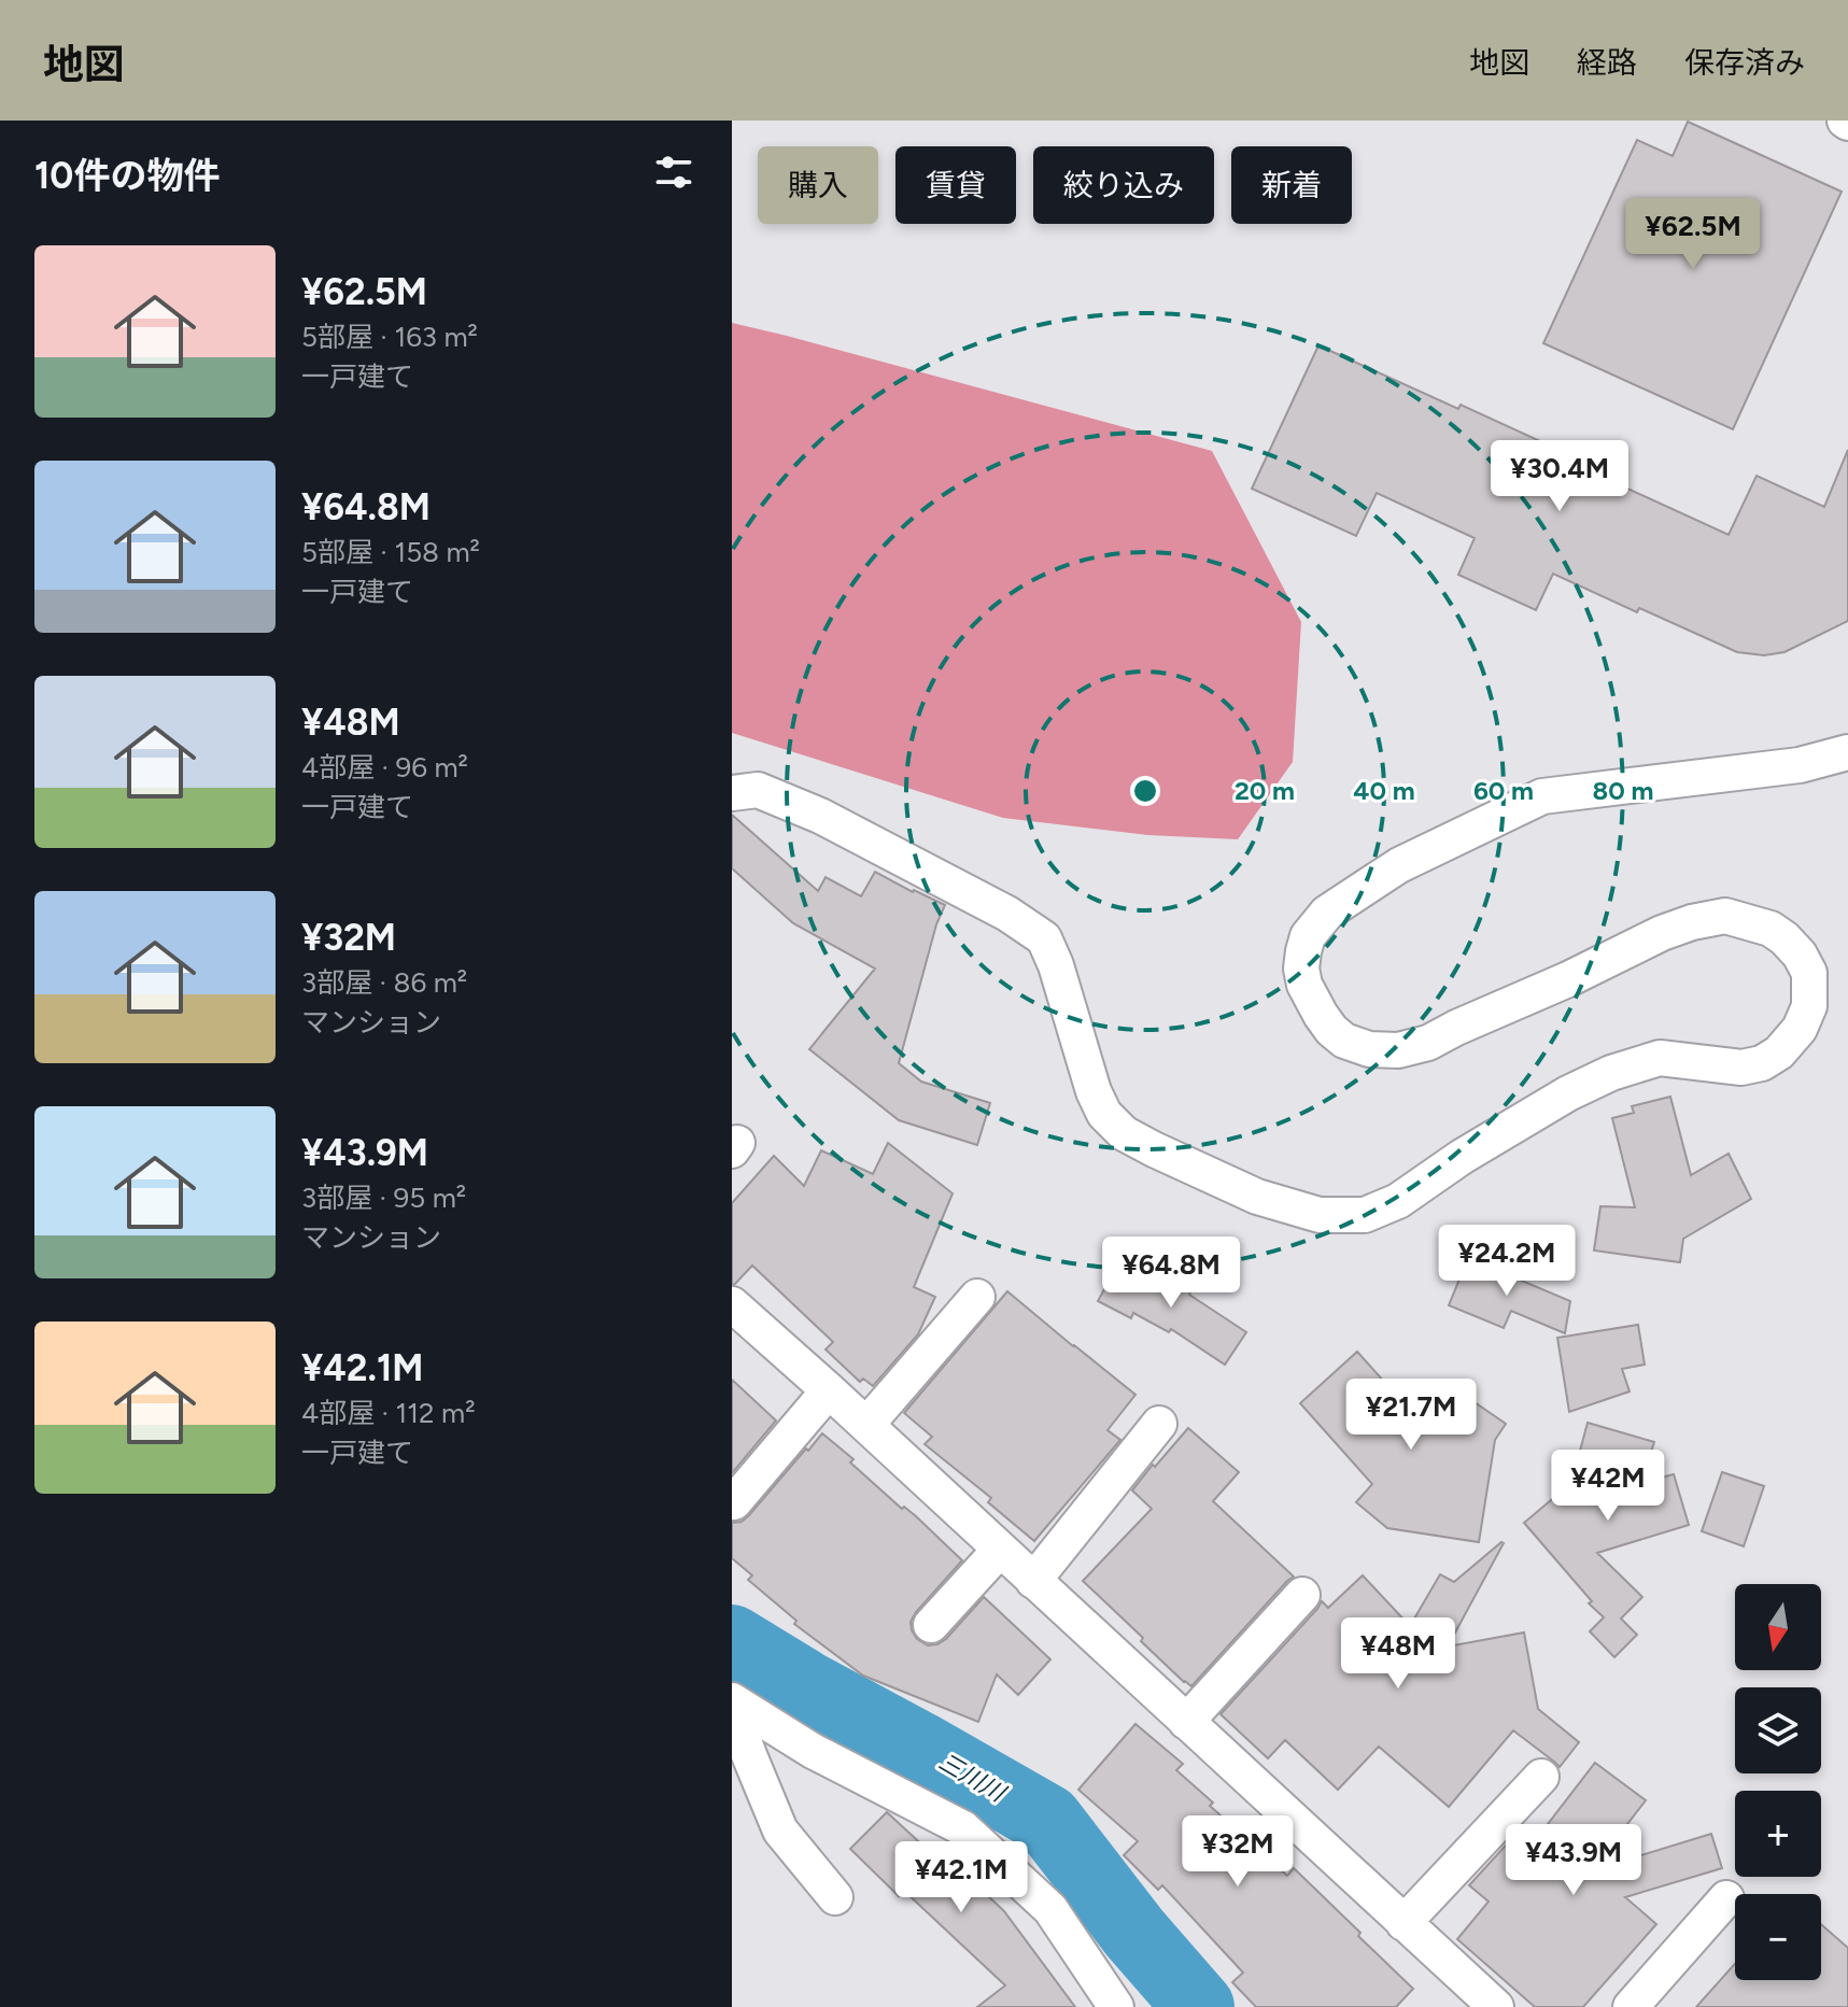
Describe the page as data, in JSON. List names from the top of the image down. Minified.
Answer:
{"water":["三川川"],"north":"bottom","page":{"header":"地図","nav":["地図","経路","保存済み"],"heading":"10件の物件","chip":["購入","賃貸","絞り込み","新着"],"price":["¥62.5M","¥30.4M","¥24.2M","¥64.8M","¥21.7M","¥42M","¥48M","¥32M","¥43.9M","¥42.1M"],"list":[{"name":"¥62.5M","note":"5部屋 · 163 m² · 一戸建て"},{"name":"¥64.8M","note":"5部屋 · 158 m² · 一戸建て"},{"name":"¥48M","note":"4部屋 · 96 m² · 一戸建て"},{"name":"¥32M","note":"3部屋 · 86 m² · マンション"},{"name":"¥43.9M","note":"3部屋 · 95 m² · マンション"},{"name":"¥42.1M","note":"4部屋 · 112 m² · 一戸建て"}],"map_buttons":["+","−"]},"rings":["20 m","40 m","60 m","80 m"]}
